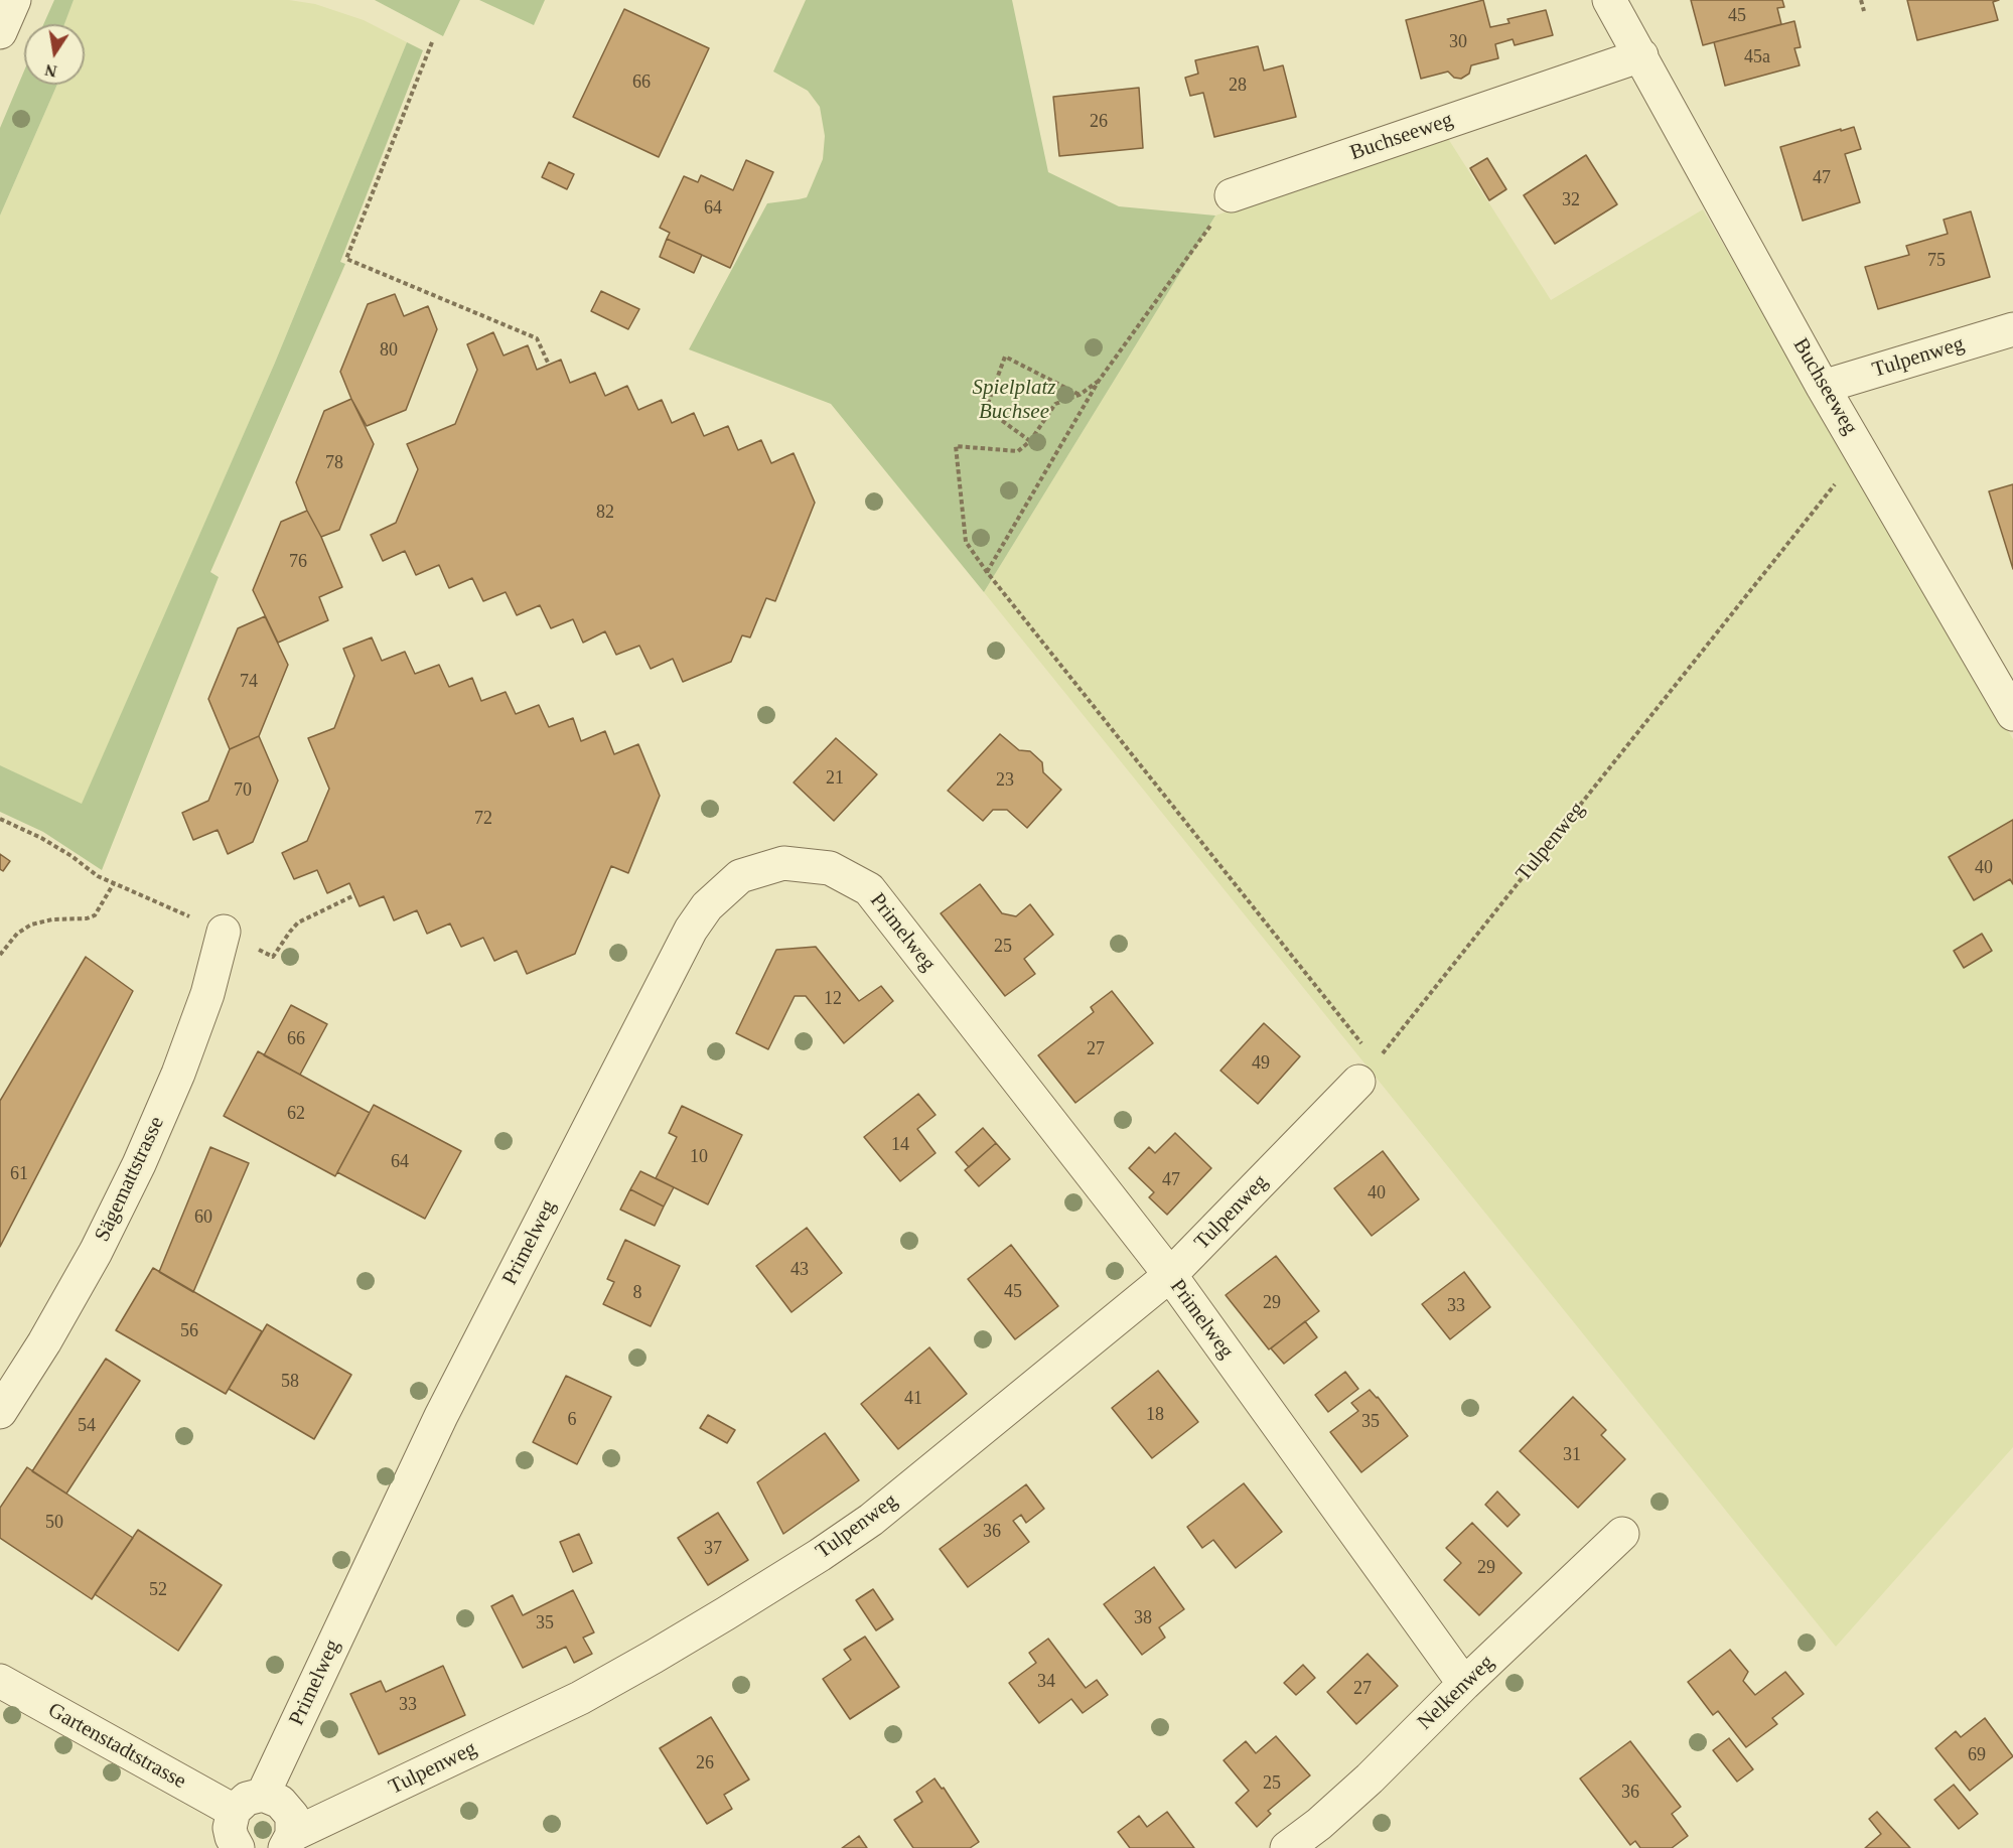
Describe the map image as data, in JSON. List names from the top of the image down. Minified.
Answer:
{"streets":{"street":["Buchseeweg","Tulpenweg","Primelweg","Sägemattstrasse","Nelkenweg","Gartenstadtstrasse"]},"crossings":[["Buchseeweg","Tulpenweg"],["Tulpenweg","Primelweg"],["Primelweg","Nelkenweg"]],"parks":["Spielplatz Buchsee"],"house_numbers":["45","30","45a","66","28","26","47","32","64","75","80","78","82","76","74","21","23","70","72","40","25","12","66","27","49","62","14","10","64","61","47","40","60","43","45","8","29","33","56","58","41","18","6","35","54","31","50","36","37","29","52","38","35","34","27","33","69","26","25","36"],"north":"bottom"}
